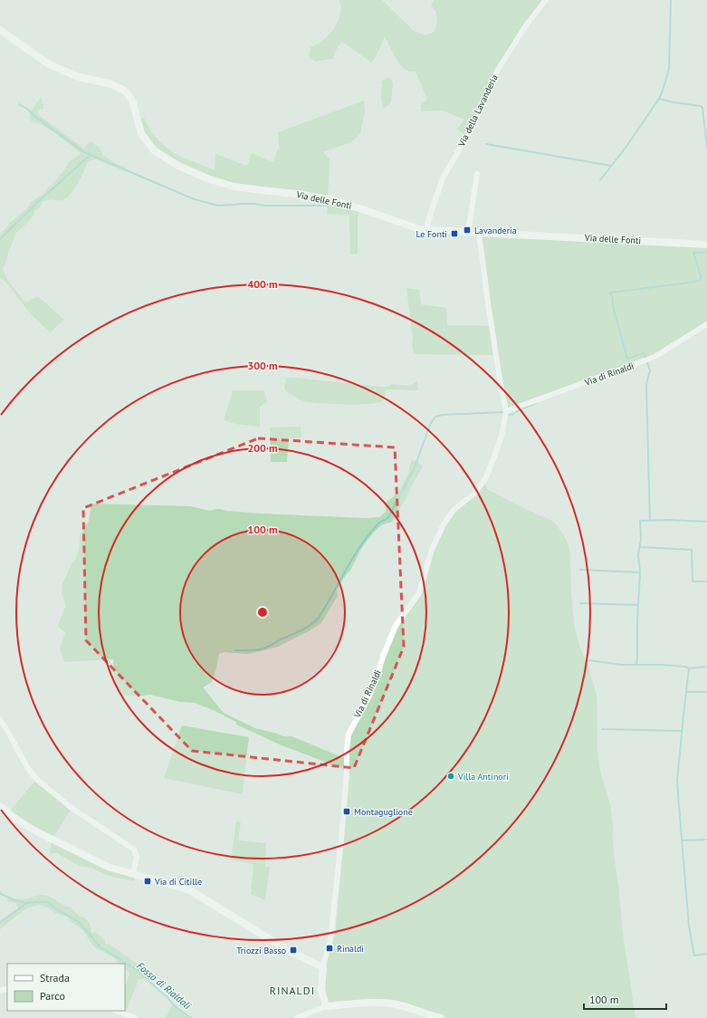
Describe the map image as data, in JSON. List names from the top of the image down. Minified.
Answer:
{"streets":{"street":["Via della Lavanderia","Via delle Fonti","Via di Rinaldi"]},"crossings":[["Via della Lavanderia","Via delle Fonti"],["Via delle Fonti","Via di Rinaldi"]],"districts":["RINALDI"],"water":["Fosso di Rialdoli"],"places":{"transit":["Lavanderia","Le Fonti","Montaguglione","Via di Citille","Rinaldi","Triozzi Basso"],"other":["Villa Antinori"]},"legend":["Strada","Parco"],"scale_bar":"100 m","rings":["400 m","300 m","200 m","100 m"]}
